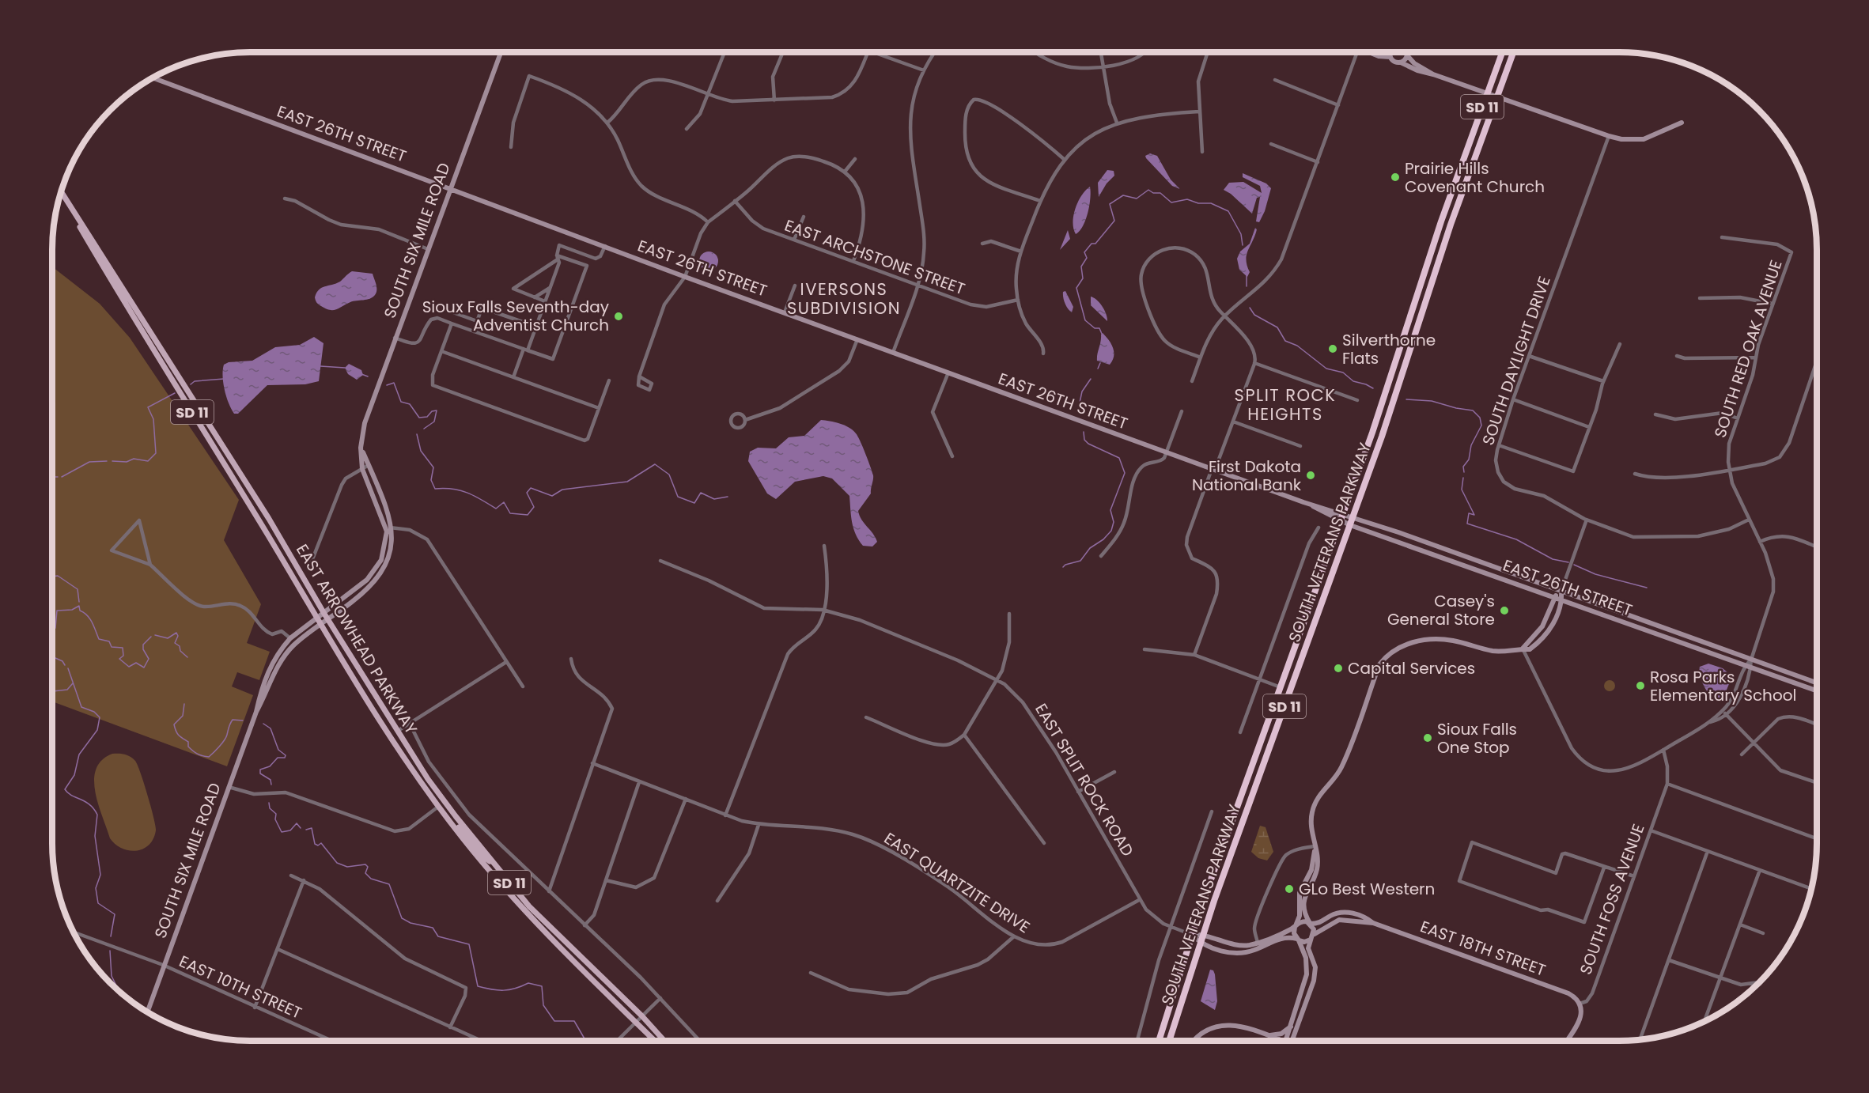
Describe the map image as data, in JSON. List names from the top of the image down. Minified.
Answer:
{"streets":{"highway":["SD 11","SOUTH VETERANS PARKWAY"],"main road":["EAST 26TH STREET","SOUTH SIX MILE ROAD","EAST ARROWHEAD PARKWAY","EAST SPLIT ROCK ROAD","EAST 18TH STREET"],"street":["EAST ARCHSTONE STREET","SOUTH RED OAK AVENUE","SOUTH DAYLIGHT DRIVE","EAST QUARTZITE DRIVE","SOUTH FOSS AVENUE","EAST 10TH STREET"]},"crossings":[["EAST 26TH STREET","SOUTH SIX MILE ROAD"],["EAST 26TH STREET","SOUTH RED OAK AVENUE"],["EAST 26TH STREET","SOUTH VETERANS PARKWAY"],["SOUTH SIX MILE ROAD","EAST ARROWHEAD PARKWAY"],["SOUTH SIX MILE ROAD","EAST 10TH STREET"],["SOUTH RED OAK AVENUE","SOUTH DAYLIGHT DRIVE"],["SOUTH VETERANS PARKWAY","EAST SPLIT ROCK ROAD"],["SOUTH VETERANS PARKWAY","EAST 18TH STREET"],["EAST SPLIT ROCK ROAD","EAST QUARTZITE DRIVE"],["EAST SPLIT ROCK ROAD","EAST 18TH STREET"],["SOUTH FOSS AVENUE","EAST 18TH STREET"]],"districts":["IVERSONS SUBDIVISION","SPLIT ROCK HEIGHTS"],"places":["Prairie Hills Covenant Church","Sioux Falls Seventh-day Adventist Church","Silverthorne Flats","First Dakota National Bank","Casey's General Store","Capital Services","Rosa Parks Elementary School","Sioux Falls One Stop","GLo Best Western"]}
